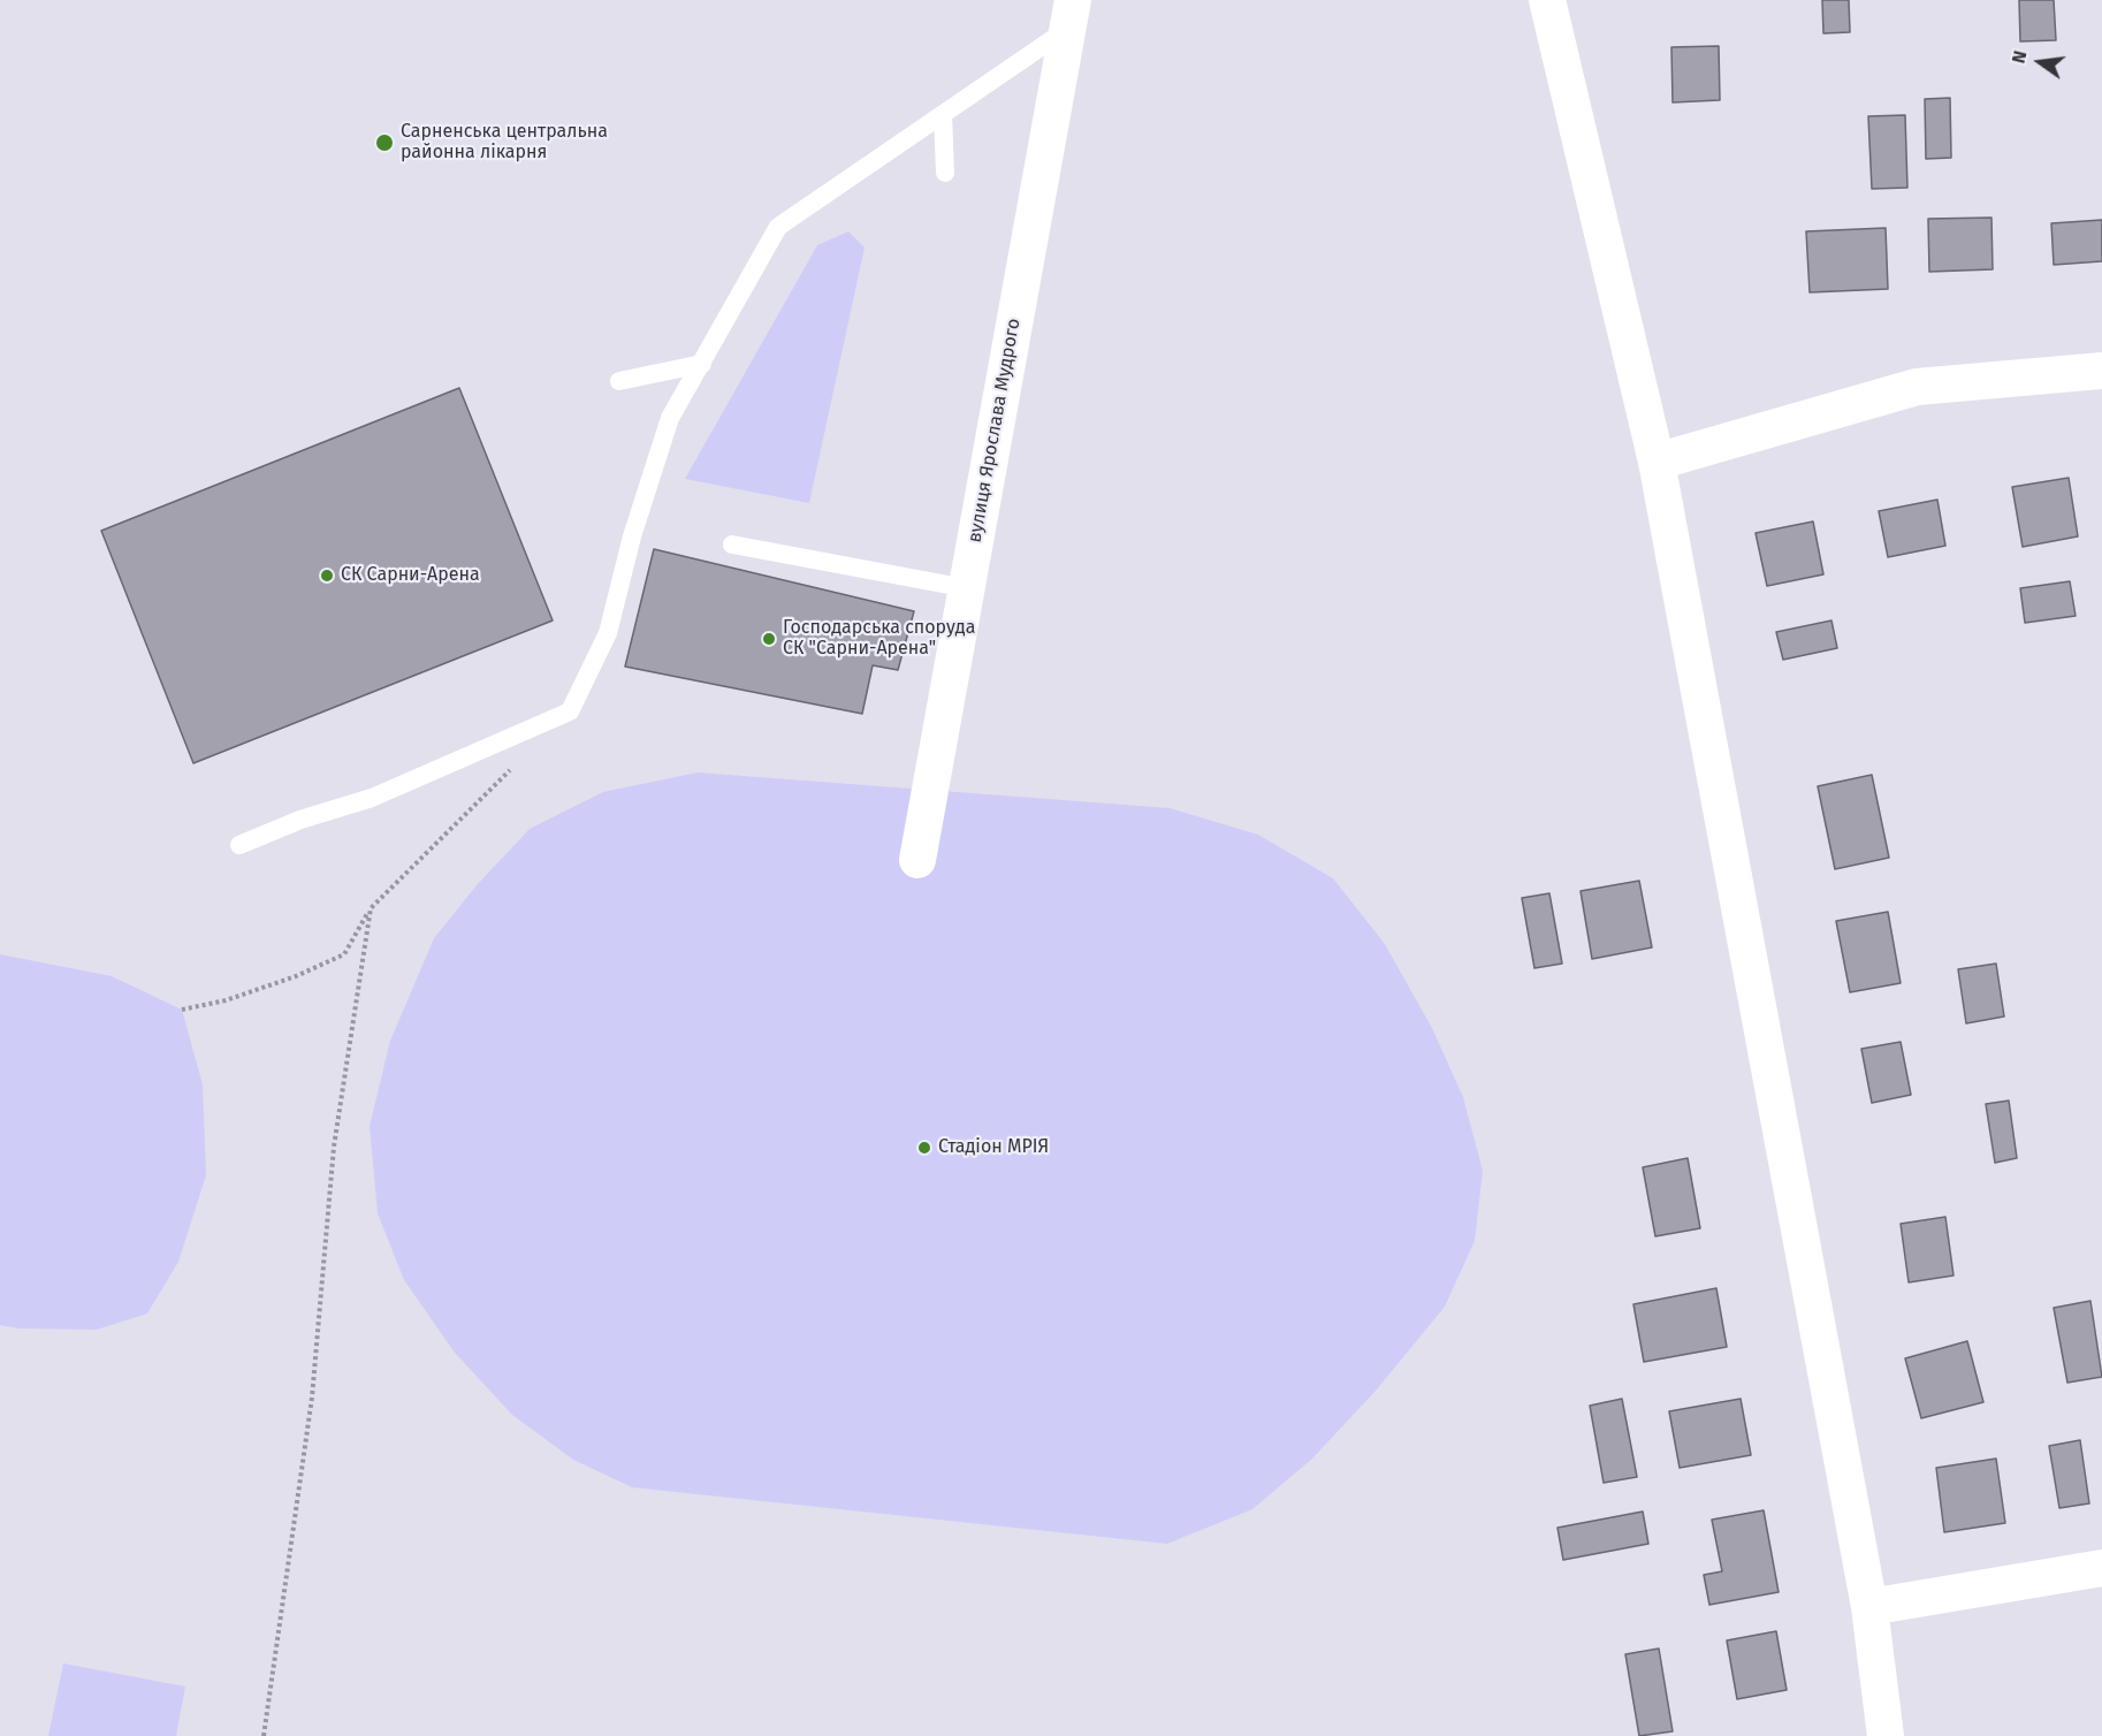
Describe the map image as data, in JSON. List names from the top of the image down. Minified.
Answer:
{"streets":{"street":["вулиця Ярослава Мудрого"]},"places":["Сарненська центральна районна лікарня","СК Сарни-Арена","Господарська споруда СК \"Сарни-Арена\"","Стадіон МРІЯ"],"north":"left"}
